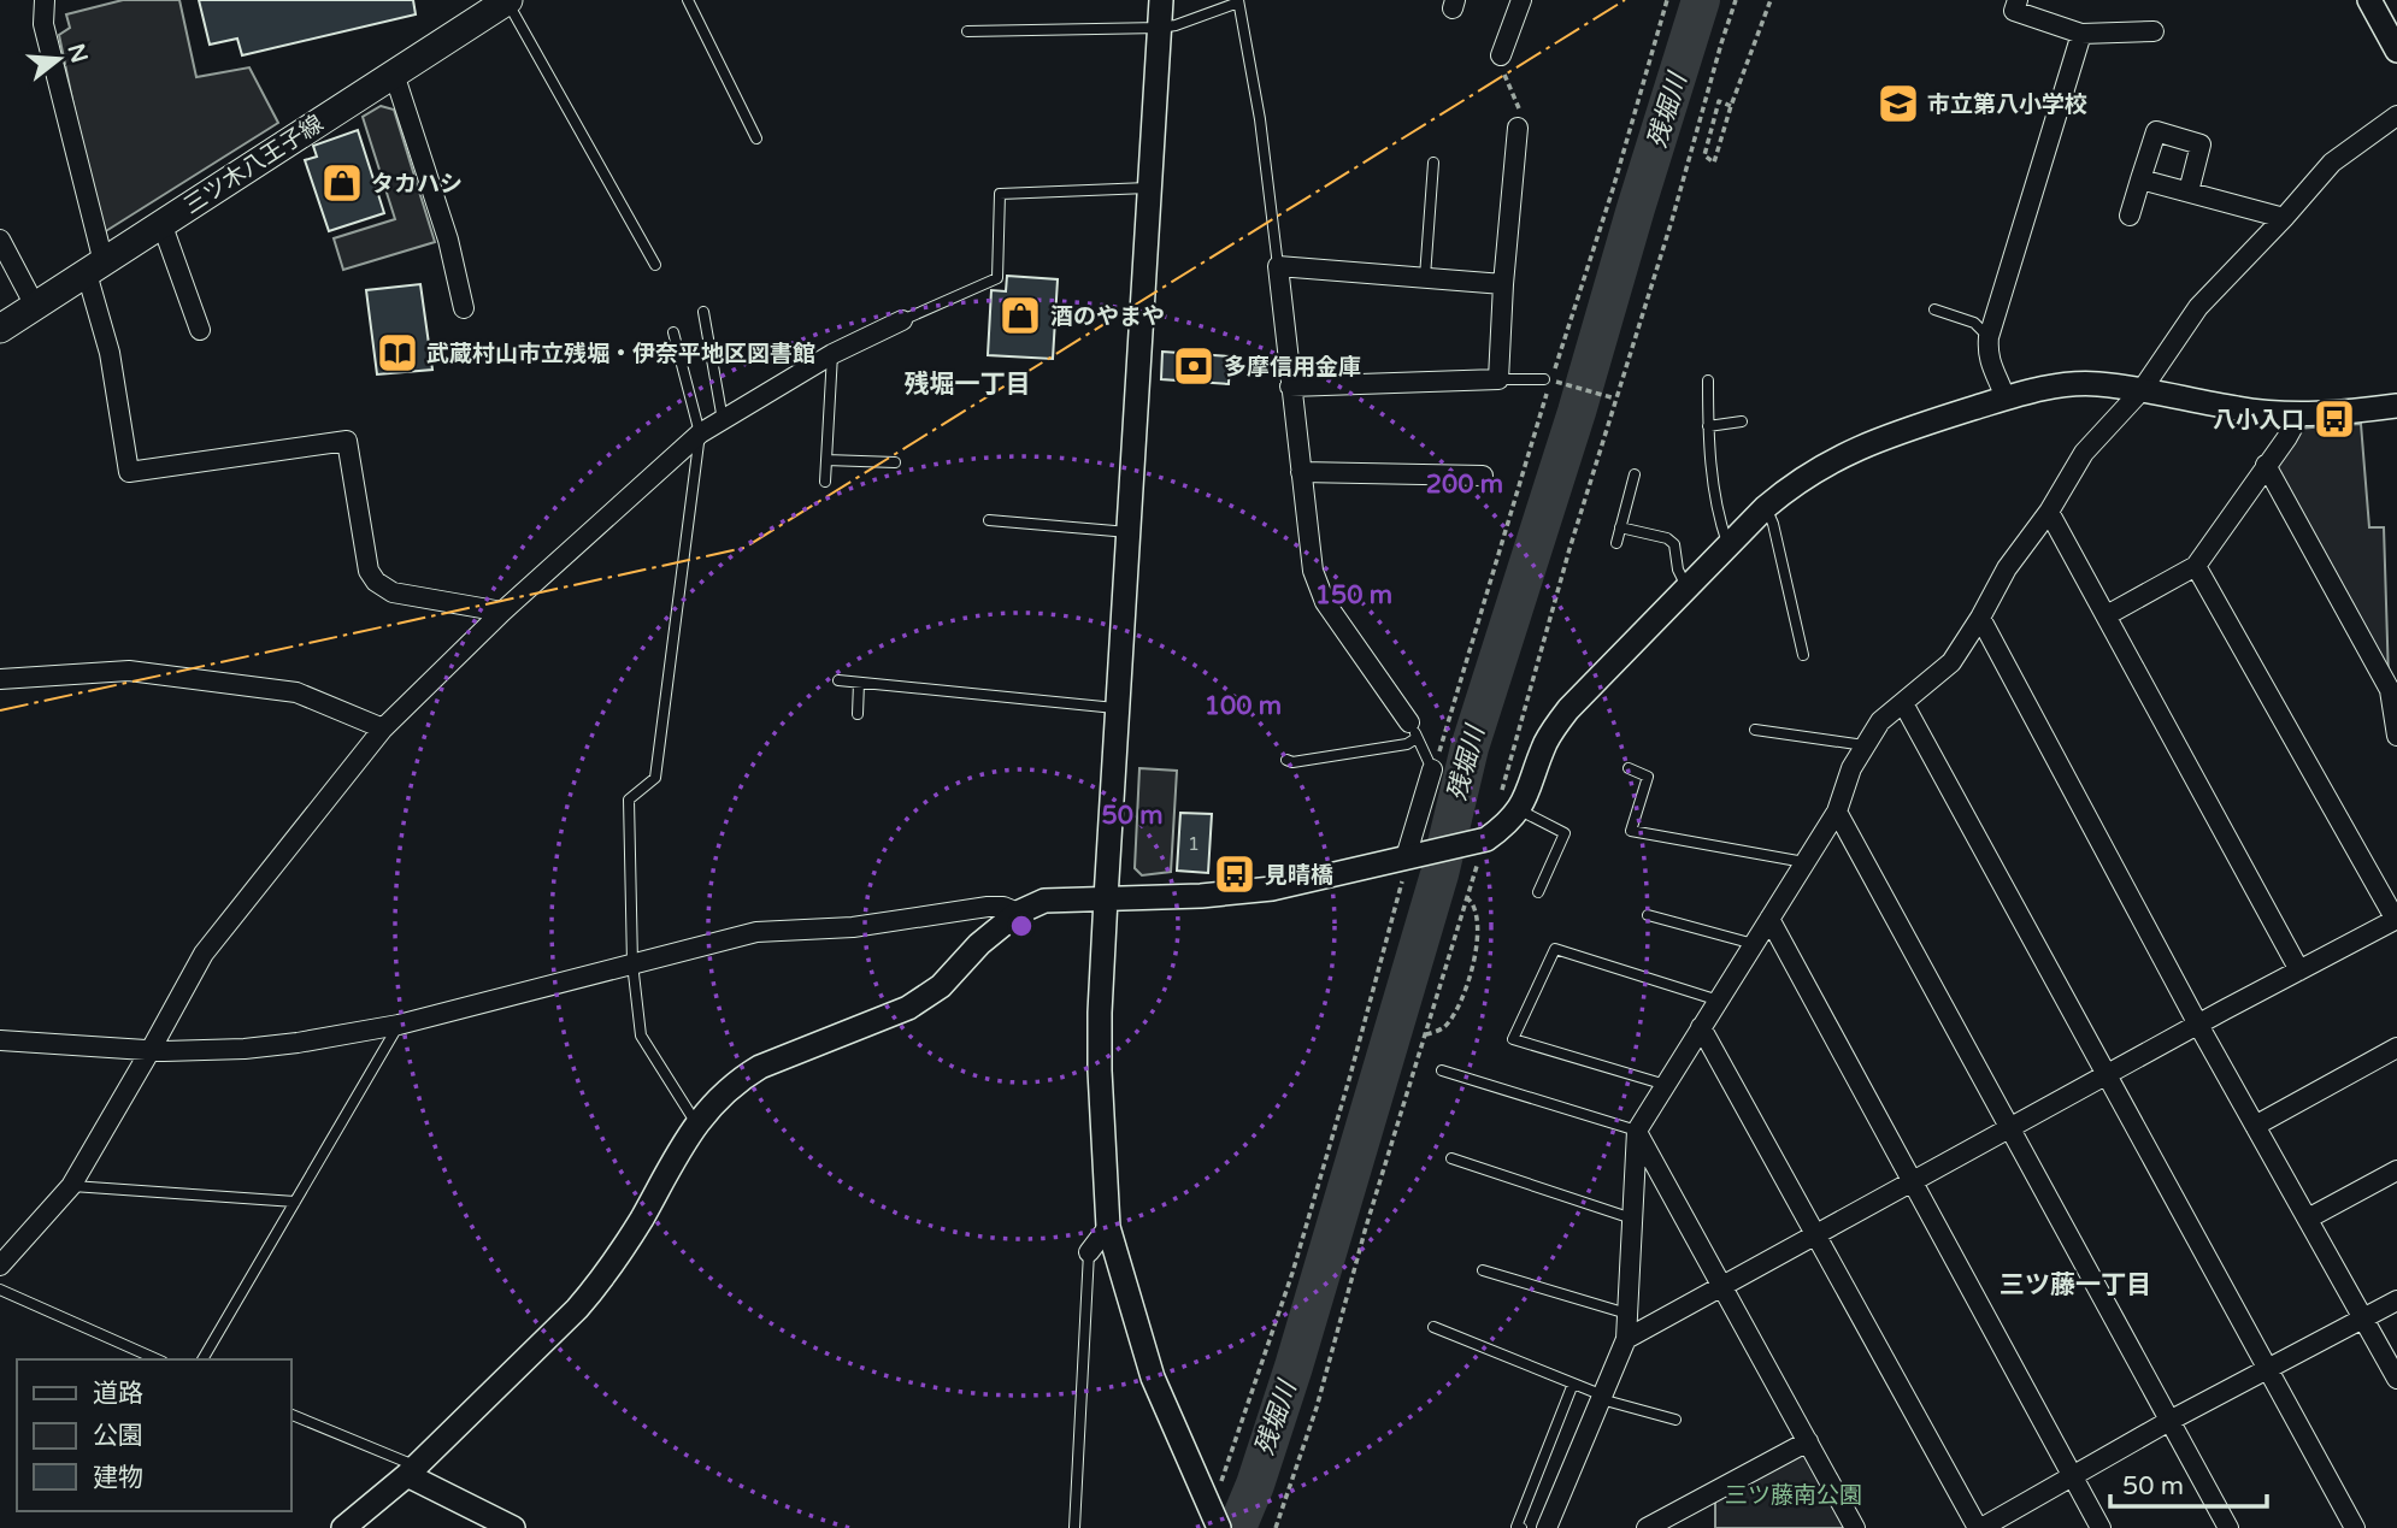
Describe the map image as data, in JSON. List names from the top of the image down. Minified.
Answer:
{"streets":{"main road":["三ツ木八王子線"]},"districts":["残堀一丁目","三ツ藤一丁目"],"water":["残堀川"],"parks":["三ツ藤南公園"],"places":{"school or university":["市立第八小学校"],"shop":["タカハシ","酒のやまや"],"library":["武蔵村山市立残堀・伊奈平地区図書館"],"bank":["多摩信用金庫"],"bus stop":["八小入口","見晴橋"]},"house_numbers":["1"],"legend":["道路","公園","建物"],"scale_bar":"50 m","north":"right","rings":["200 m","150 m","100 m","50 m"]}
